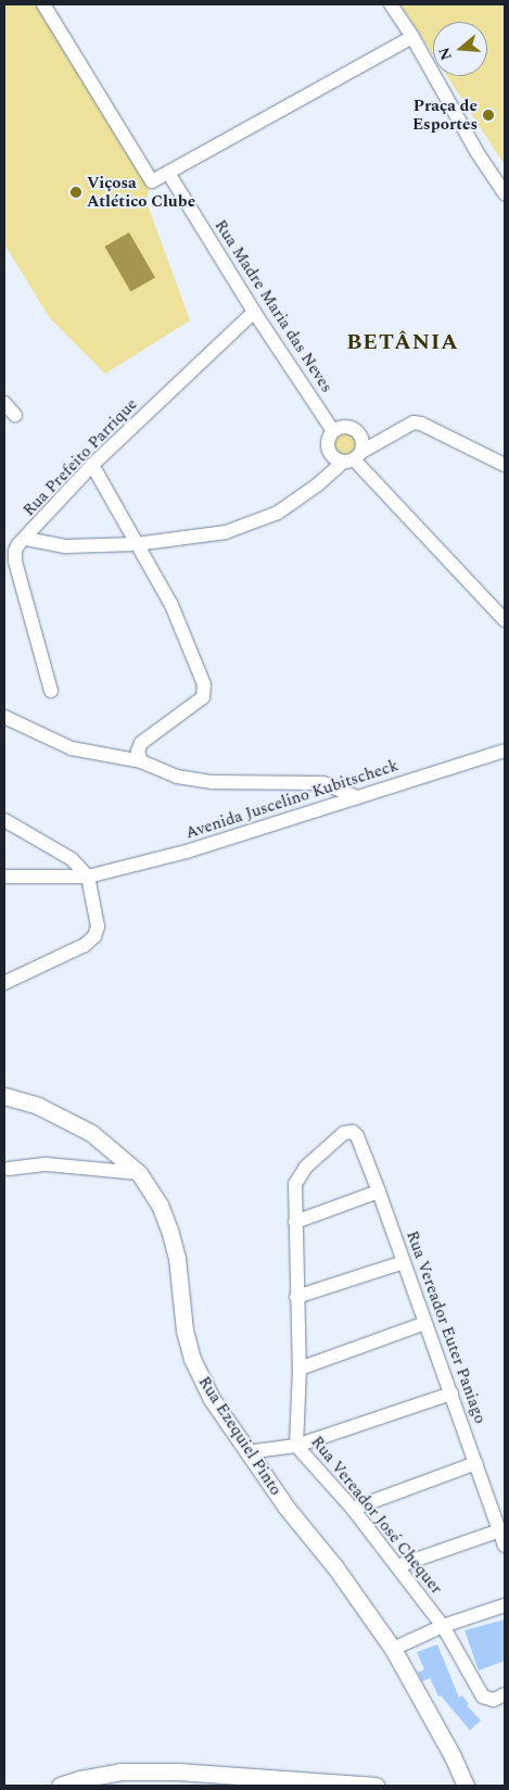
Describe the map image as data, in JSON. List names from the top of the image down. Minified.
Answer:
{"streets":{"street":["Rua Madre Maria das Neves","Rua Prefeito Parrique","Avenida Juscelino Kubitscheck","Rua Vereador Euter Paniago","Rua Ezequiel Pinto","Rua Vereador José Chequer"]},"crossings":[["Rua Madre Maria das Neves","Rua Prefeito Parrique"],["Rua Vereador Euter Paniago","Rua Vereador José Chequer"]],"districts":["BETÂNIA"],"places":["Praça de Esportes","Viçosa Atlético Clube"],"north":"left"}
